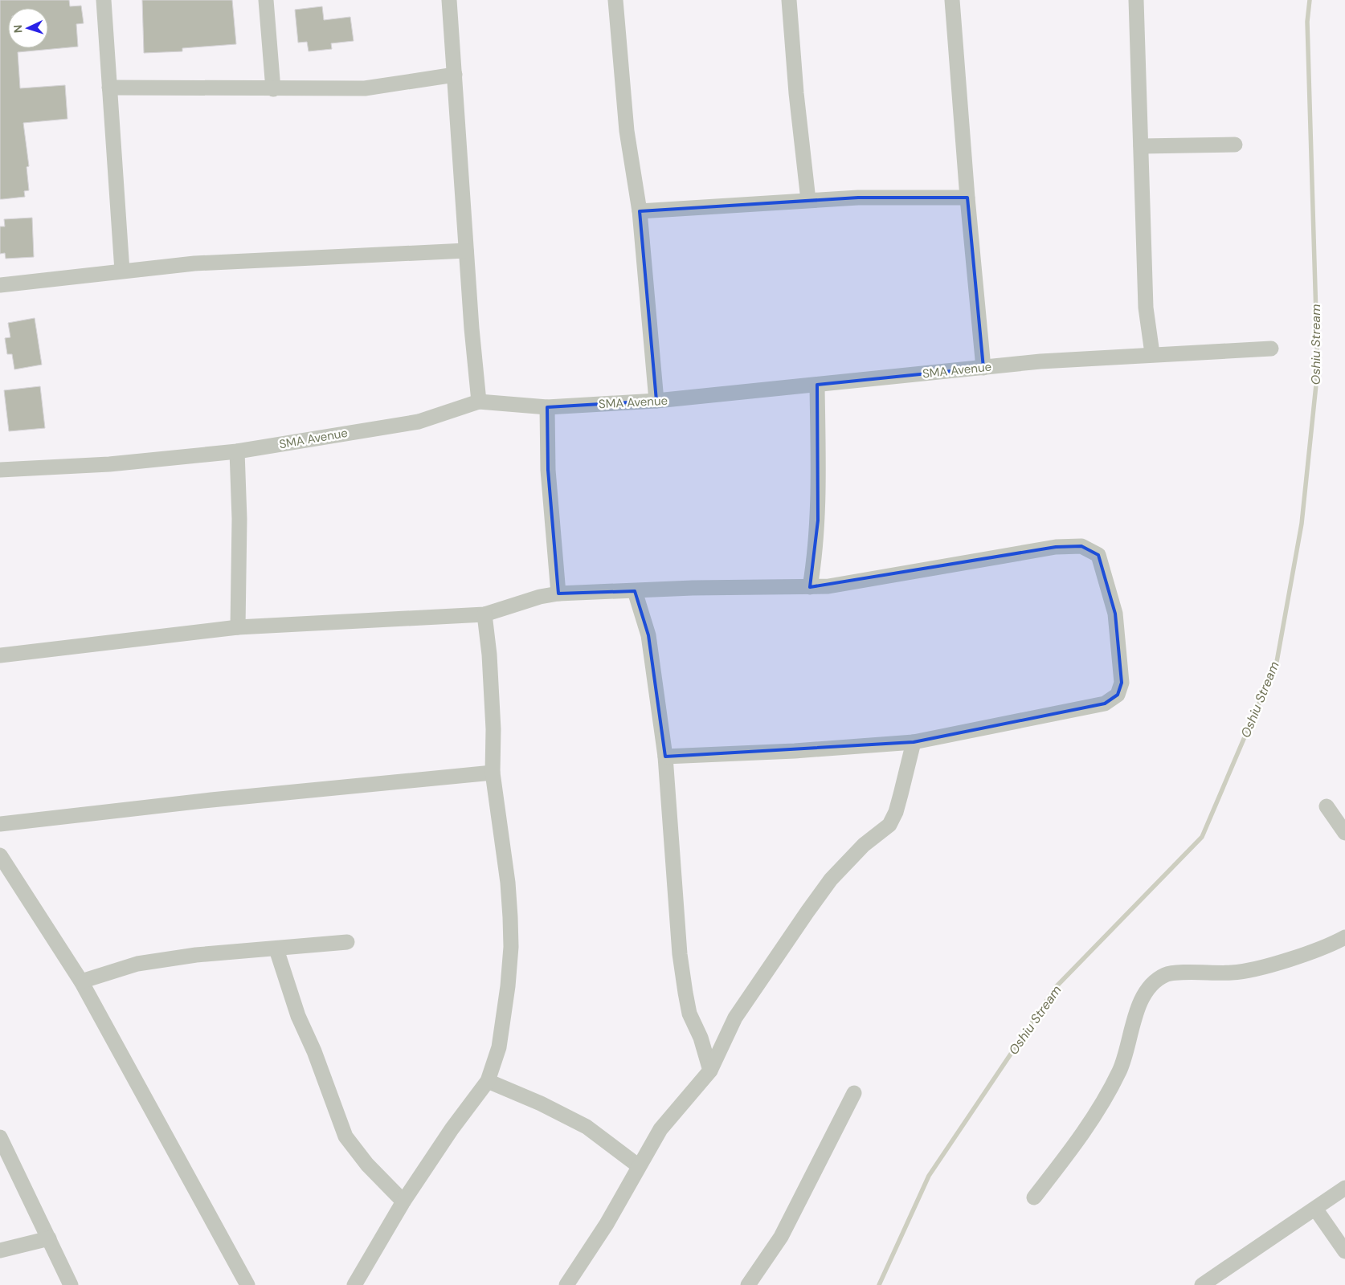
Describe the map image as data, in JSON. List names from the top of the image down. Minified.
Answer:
{"streets":{"street":["SMA Avenue"]},"water":["Oshiu Stream"],"north":"left"}
